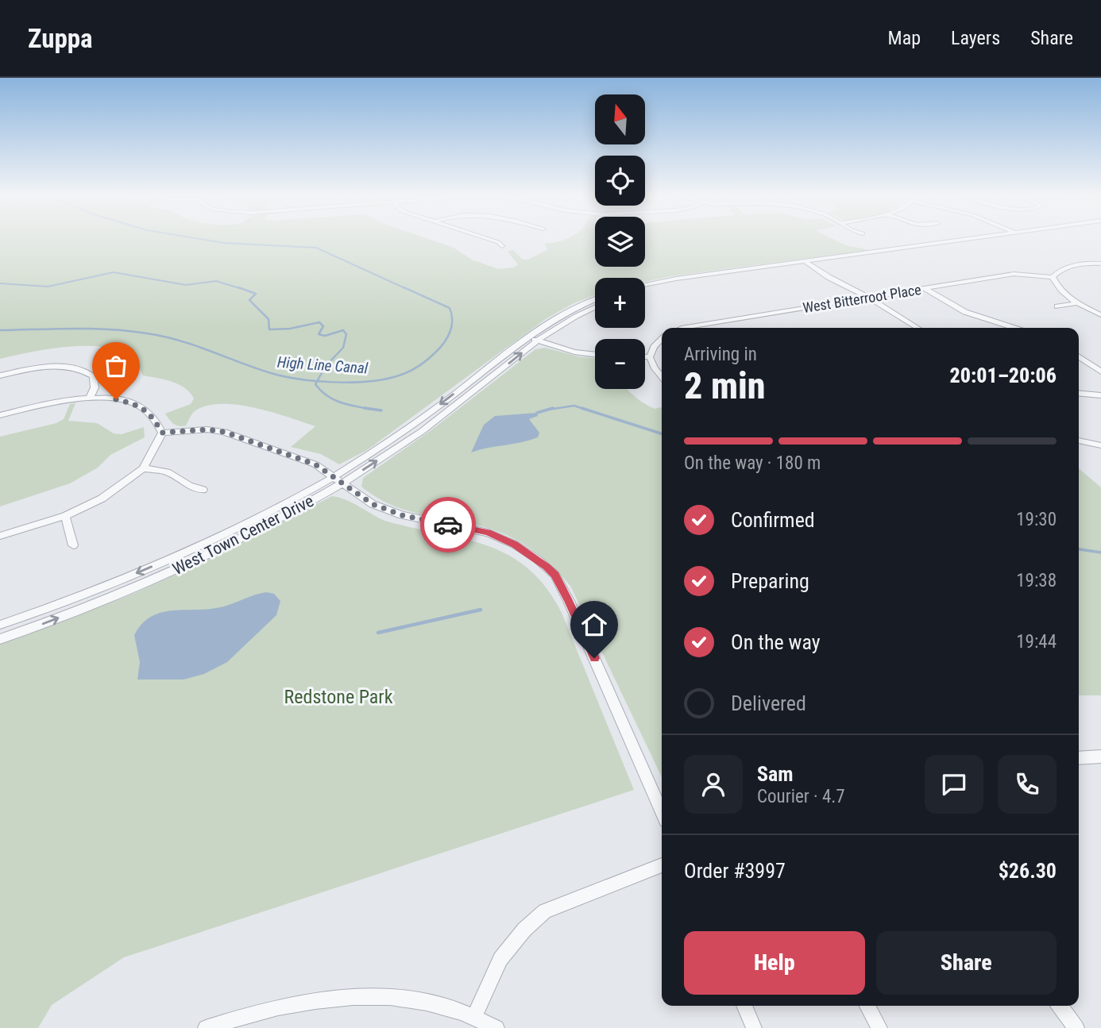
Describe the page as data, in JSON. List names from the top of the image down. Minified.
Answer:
{"streets":{"street":["West Bitterroot Place","West Town Center Drive"]},"water":["High Line Canal"],"parks":["Redstone Park"],"north":"top","page":{"header":"Zuppa","nav":["Map","Layers","Share"],"map_buttons":["+","−"],"heading":["2 min","Arriving in","20:01–20:06"],"panel":["Sam","Courier · 4.7","Order #3997","$26.30"],"bar":"On the way · 180 m","list":[["Confirmed","19:30"],["Preparing","19:38"],["On the way","19:44"],"Delivered"],"buttons":["Help","Share"]}}
